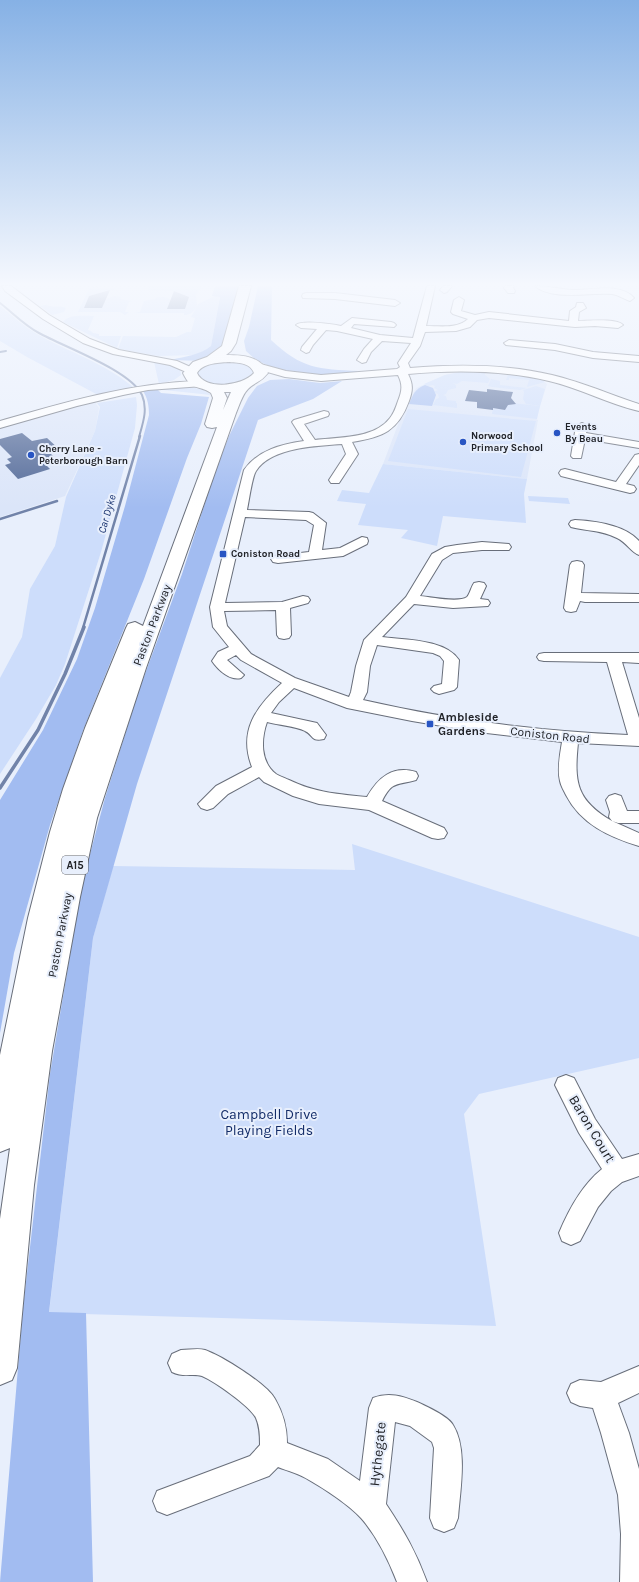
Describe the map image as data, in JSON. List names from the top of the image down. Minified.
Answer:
{"streets":{"highway":["Paston Parkway","A15"],"street":["Coniston Road","Baron Court","Hythegate"]},"water":["Car Dyke"],"parks":["Campbell Drive Playing Fields"],"places":{"other":["Events By Beau","Norwood Primary School","Cherry Lane - Peterborough Barn"],"transit":["Coniston Road","Ambleside Gardens"]}}
